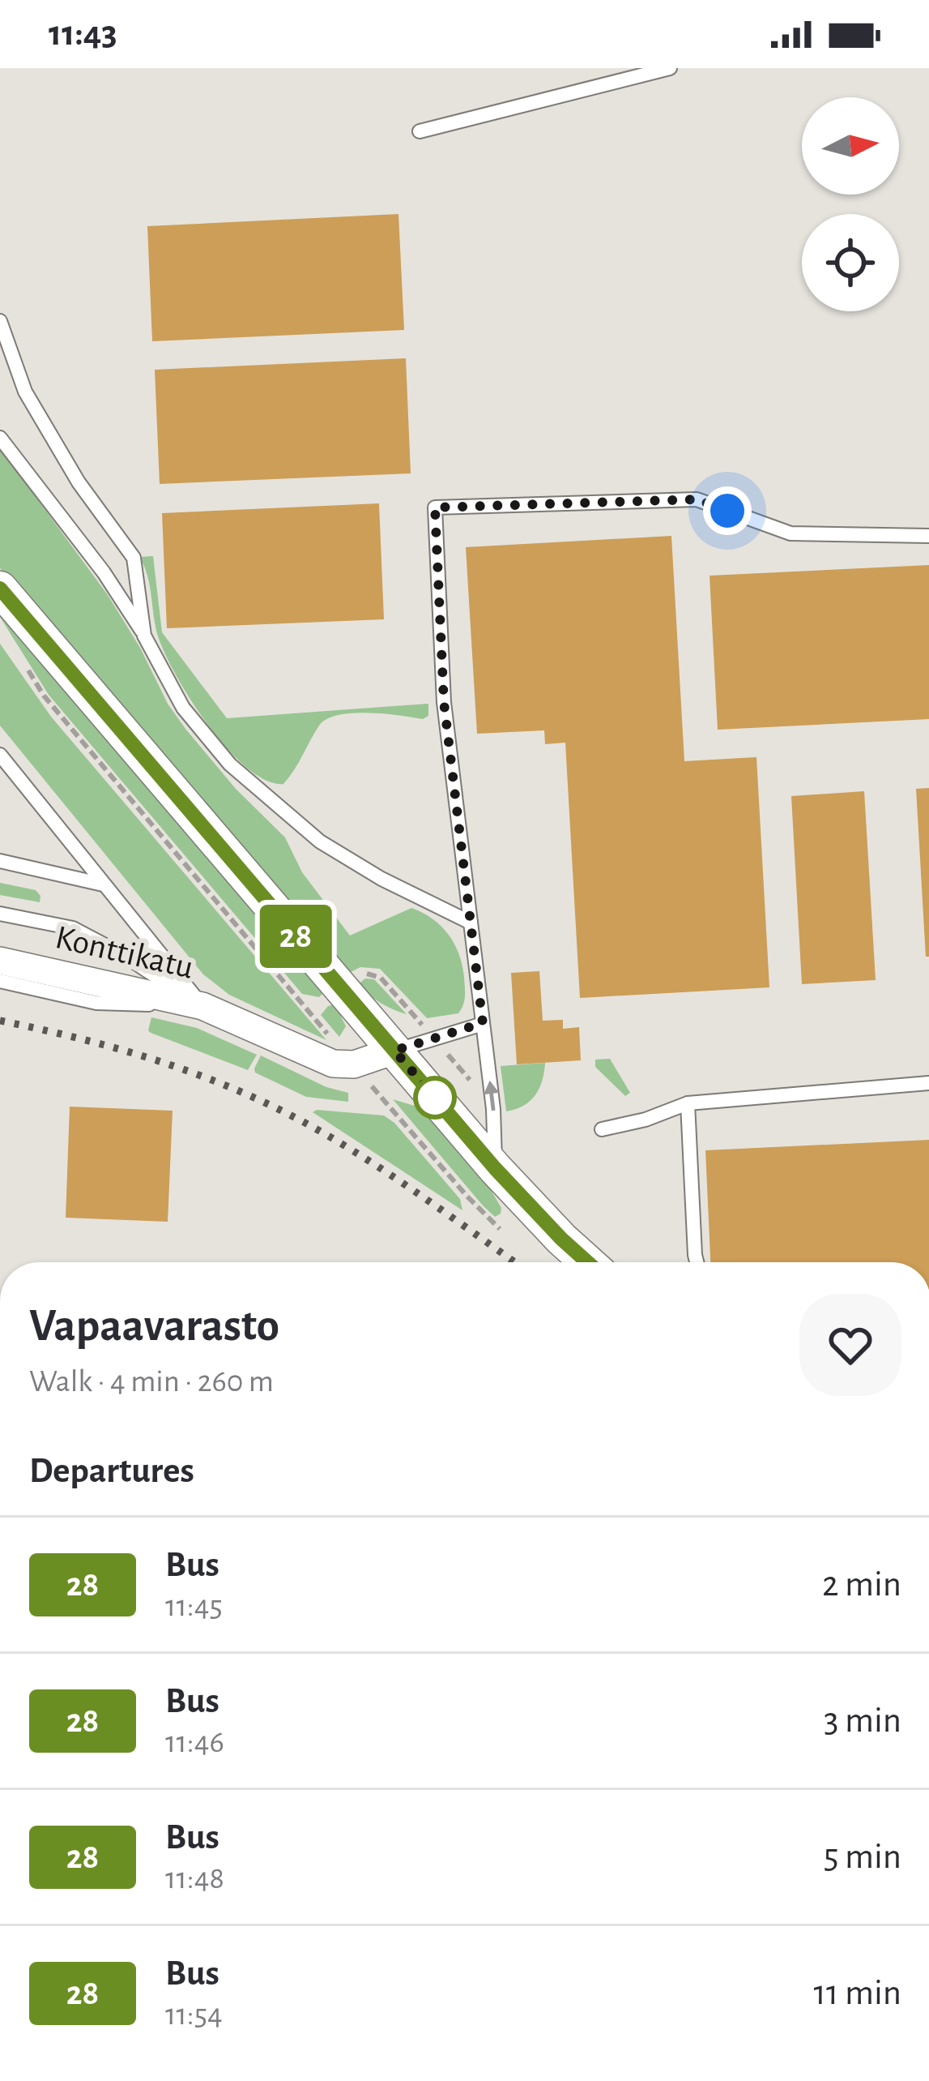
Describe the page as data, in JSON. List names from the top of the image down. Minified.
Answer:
{"streets":{"street":["Konttikatu"]},"lines":["bus line 28"],"north":"right","page":{"status":"11:43","on_map":"28","heading":[["Vapaavarasto","Walk · 4 min · 260 m"],"Departures"],"list":[{"mark":"28","name":"Bus","note":"11:45","value":"2 min"},{"mark":"28","name":"Bus","note":"11:46","value":"3 min"},{"mark":"28","name":"Bus","note":"11:48","value":"5 min"},{"mark":"28","name":"Bus","note":"11:54","value":"11 min"}]}}
